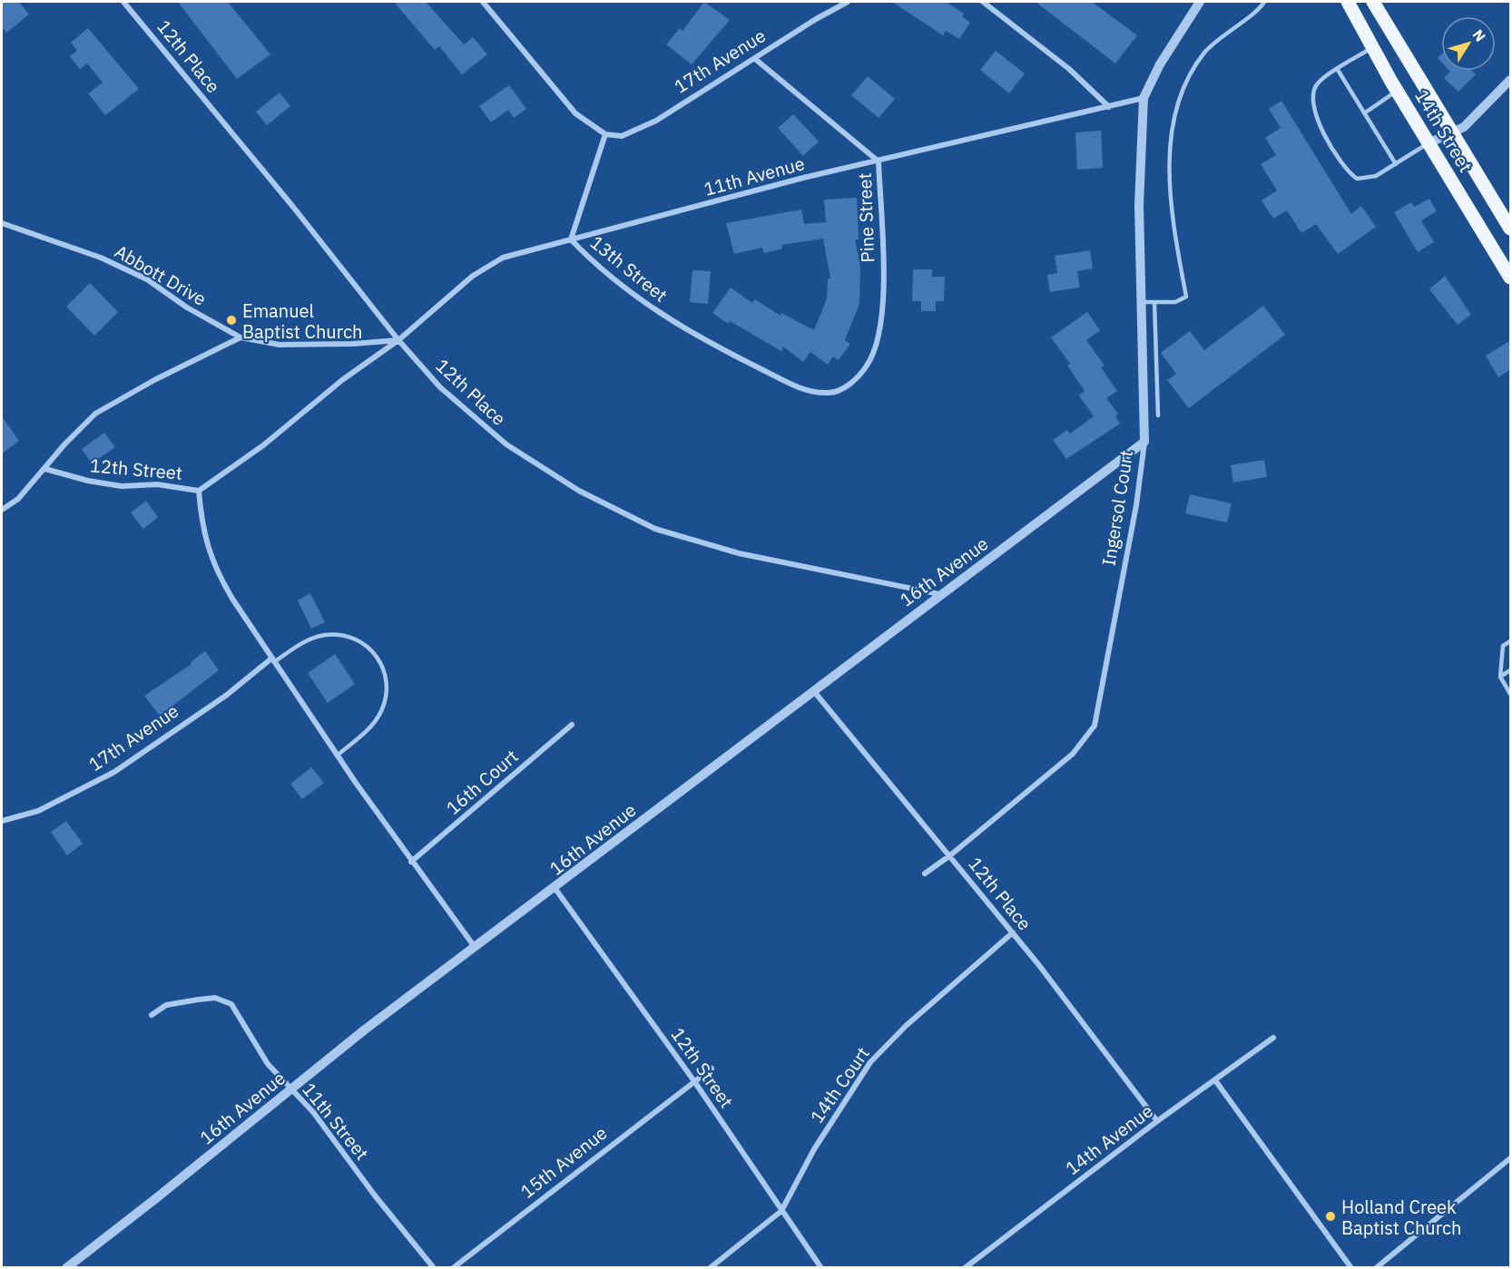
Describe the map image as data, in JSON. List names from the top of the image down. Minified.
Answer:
{"streets":{"main road":["14th Street"],"street":["12th Place","17th Avenue","11th Avenue","Pine Street","13th Street","Abbott Drive","12th Street","Ingersol Court","16th Avenue","16th Court","14th Court","11th Street","14th Avenue","15th Avenue"]},"crossings":[["12th Place","11th Avenue"],["12th Place","Abbott Drive"],["12th Place","Ingersol Court"],["12th Place","16th Avenue"],["12th Place","14th Court"],["12th Place","14th Avenue"],["17th Avenue","Pine Street"],["17th Avenue","13th Street"],["17th Avenue","12th Street"],["11th Avenue","Pine Street"],["11th Avenue","13th Street"],["11th Avenue","Abbott Drive"],["11th Avenue","Ingersol Court"],["Pine Street","13th Street"],["12th Street","16th Avenue"],["12th Street","16th Court"],["12th Street","14th Court"],["12th Street","15th Avenue"],["Ingersol Court","16th Avenue"],["16th Avenue","11th Street"]],"places":["Emanuel Baptist Church","Holland Creek Baptist Church"],"north":"top right"}
